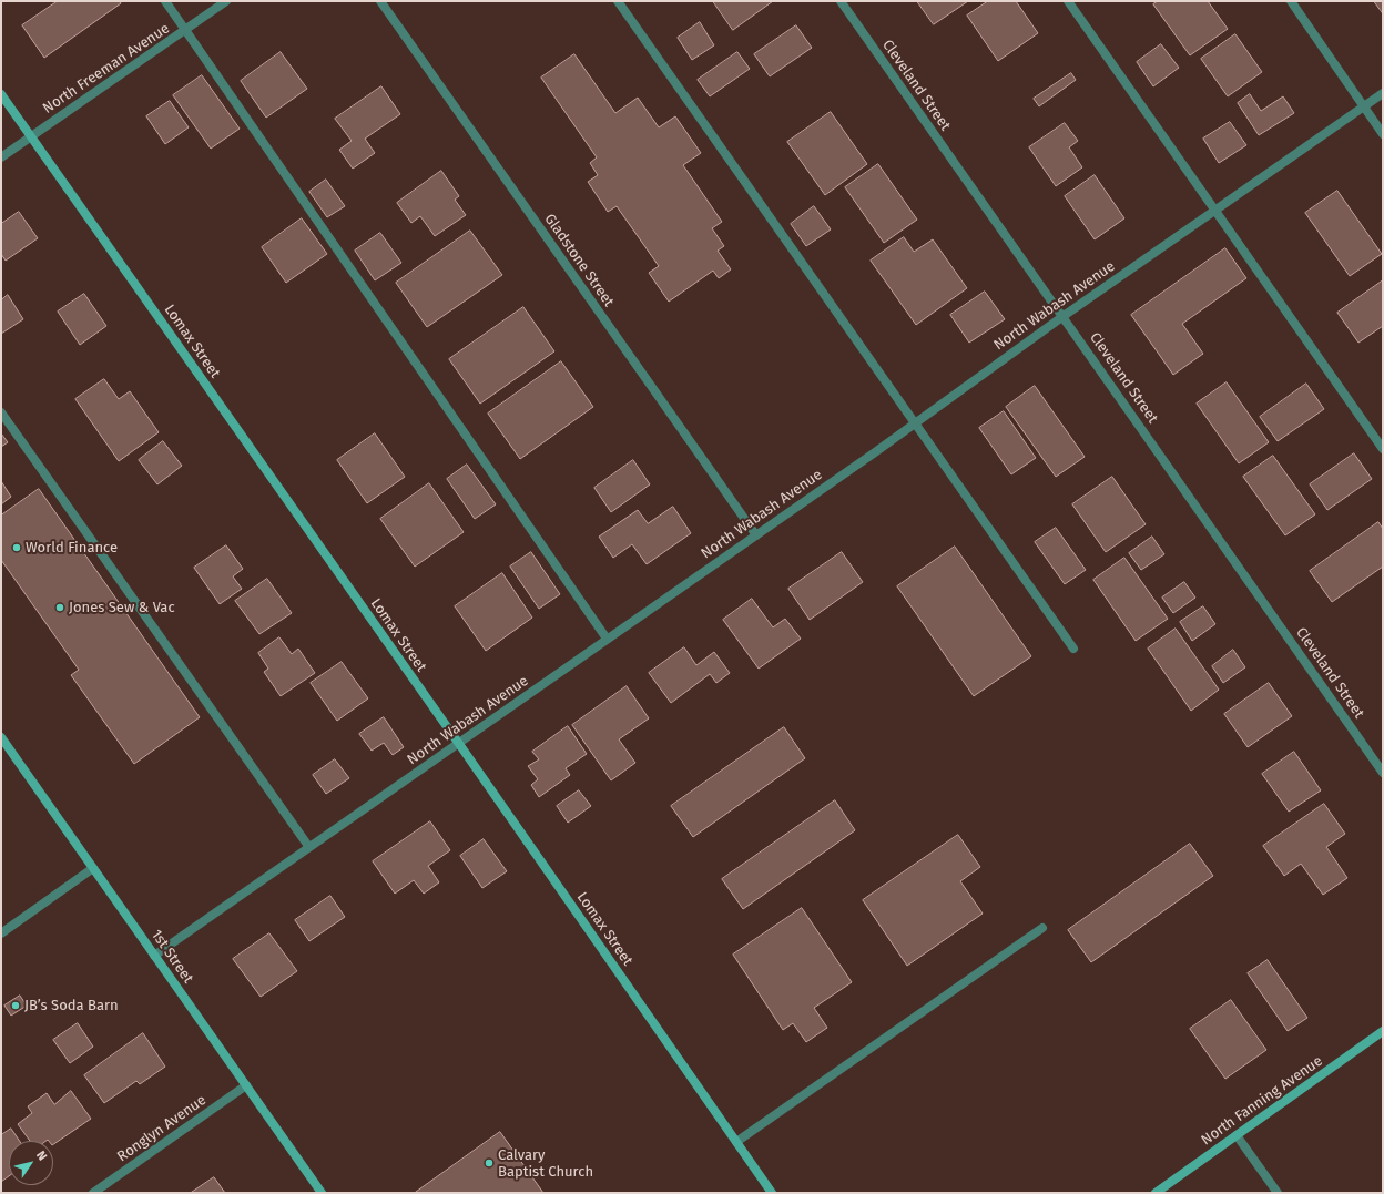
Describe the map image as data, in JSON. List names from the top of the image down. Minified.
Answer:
{"streets":{"main road":["Lomax Street","1st Street","North Fanning Avenue"],"street":["North Freeman Avenue","Cleveland Street","Gladstone Street","North Wabash Avenue","Ronglyn Avenue"]},"crossings":[["North Freeman Avenue","Lomax Street"],["Cleveland Street","North Wabash Avenue"],["Gladstone Street","North Wabash Avenue"],["North Wabash Avenue","Lomax Street"],["North Wabash Avenue","1st Street"],["1st Street","Ronglyn Avenue"]],"places":["World Finance","Jones Sew & Vac","JB’s Soda Barn","Calvary Baptist Church"],"north":"top right"}
